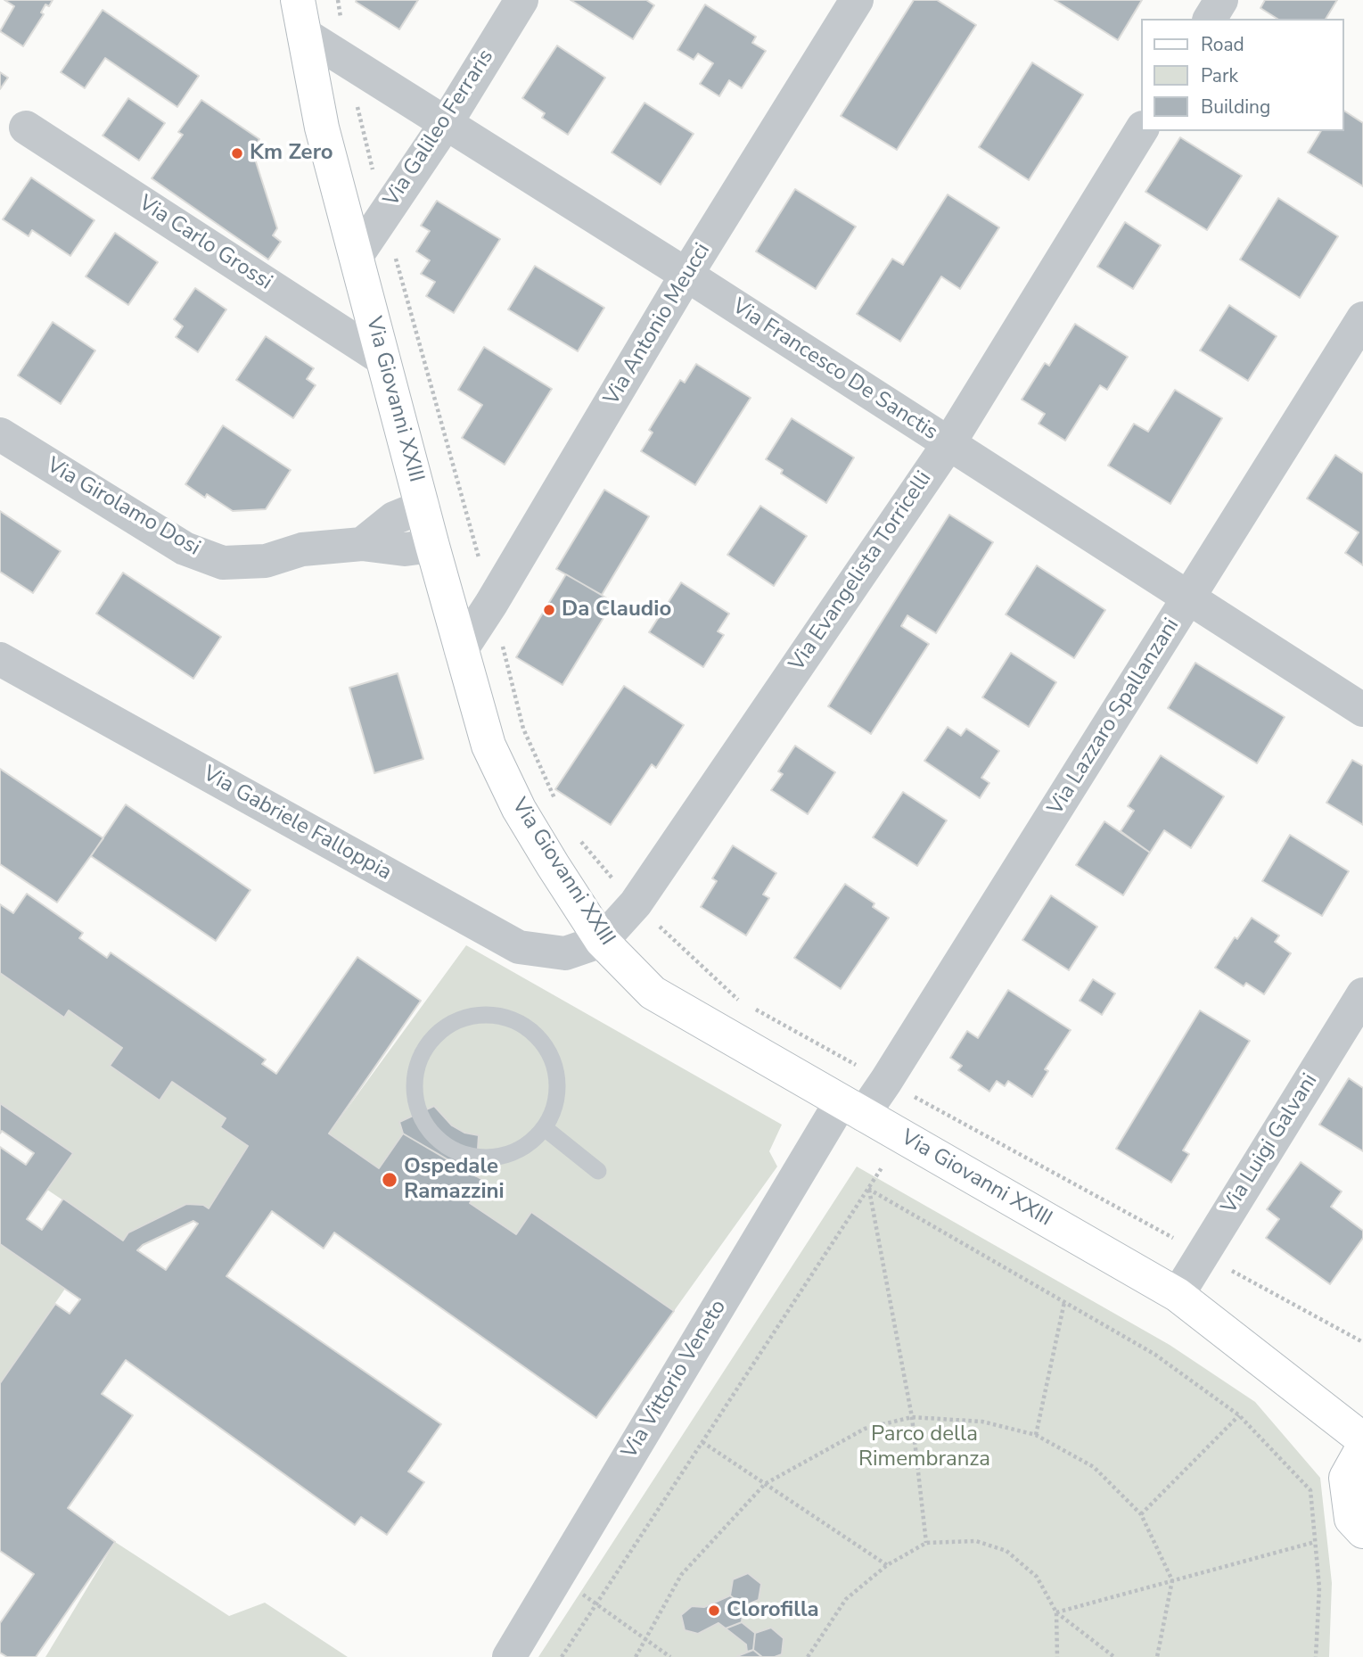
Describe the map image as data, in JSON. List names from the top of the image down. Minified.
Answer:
{"streets":{"street":["Via Galileo Ferraris","Via Carlo Grossi","Via Antonio Meucci","Via Francesco De Sanctis","Via Giovanni XXIII","Via Girolamo Dosi","Via Evangelista Torricelli","Via Lazzaro Spallanzani","Via Gabriele Falloppia","Via Luigi Galvani","Via Vittorio Veneto"]},"crossings":[["Via Galileo Ferraris","Via Francesco De Sanctis"],["Via Galileo Ferraris","Via Giovanni XXIII"],["Via Carlo Grossi","Via Giovanni XXIII"],["Via Antonio Meucci","Via Francesco De Sanctis"],["Via Antonio Meucci","Via Giovanni XXIII"],["Via Francesco De Sanctis","Via Giovanni XXIII"],["Via Francesco De Sanctis","Via Evangelista Torricelli"],["Via Francesco De Sanctis","Via Lazzaro Spallanzani"],["Via Giovanni XXIII","Via Girolamo Dosi"],["Via Giovanni XXIII","Via Evangelista Torricelli"],["Via Giovanni XXIII","Via Lazzaro Spallanzani"],["Via Giovanni XXIII","Via Gabriele Falloppia"],["Via Giovanni XXIII","Via Luigi Galvani"],["Via Giovanni XXIII","Via Vittorio Veneto"],["Via Evangelista Torricelli","Via Gabriele Falloppia"],["Via Lazzaro Spallanzani","Via Vittorio Veneto"]],"parks":["Parco della Rimembranza"],"places":["Km Zero","Da Claudio","Ospedale Ramazzini","Clorofilla"],"legend":["Road","Park","Building"]}
